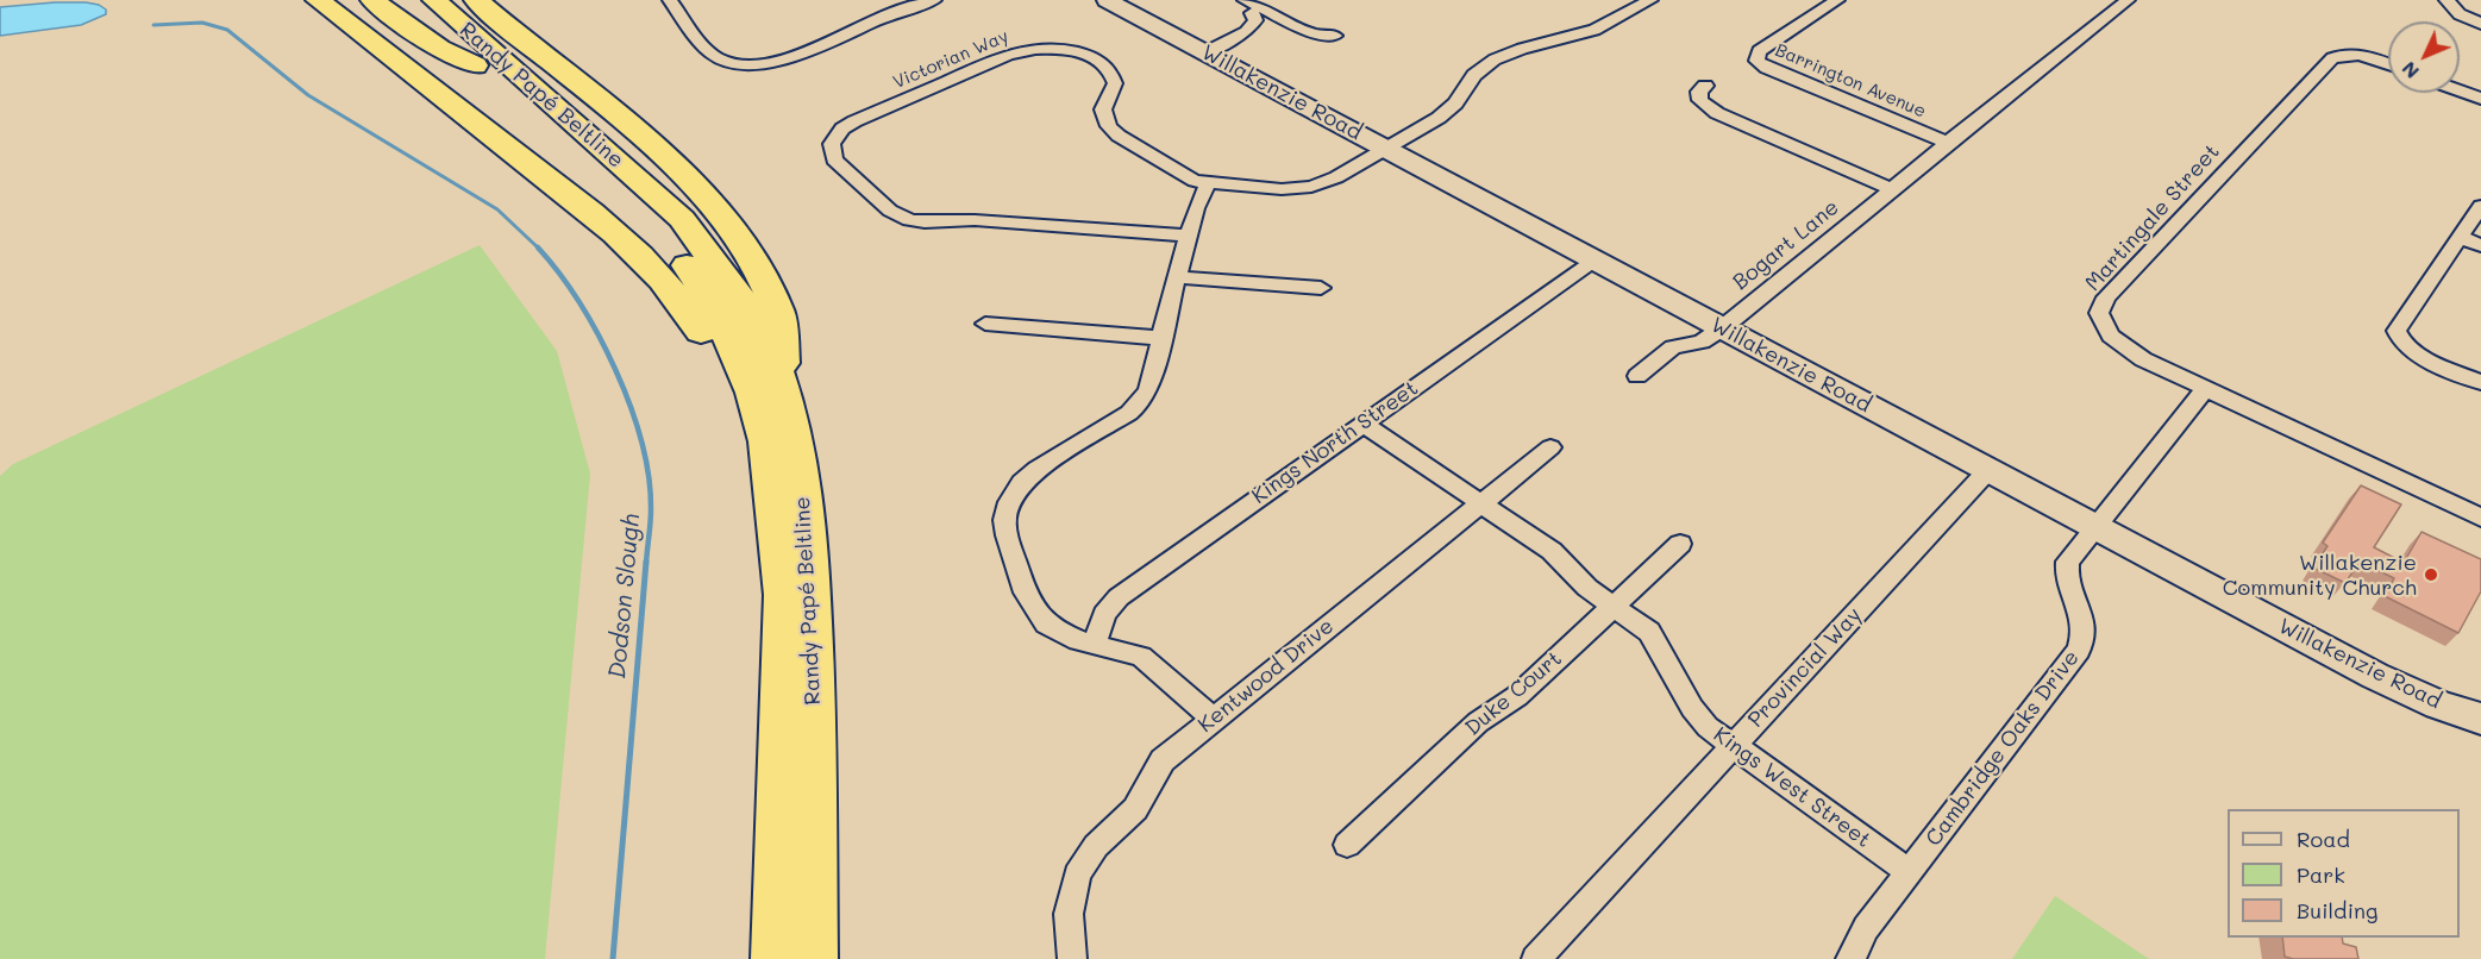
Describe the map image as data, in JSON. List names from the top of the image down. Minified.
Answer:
{"streets":{"highway":["Randy Papé Beltline"],"street":["Victorian Way","Barrington Avenue","Willakenzie Road","Martingale Street","Bogart Lane","Kings North Street","Provincial Way","Kentwood Drive","Duke Court","Cambridge Oaks Drive","Kings West Street"]},"crossings":[["Victorian Way","Willakenzie Road"],["Barrington Avenue","Bogart Lane"],["Willakenzie Road","Bogart Lane"],["Willakenzie Road","Kings North Street"],["Willakenzie Road","Provincial Way"],["Willakenzie Road","Cambridge Oaks Drive"],["Kings North Street","Kings West Street"],["Provincial Way","Kings West Street"],["Kentwood Drive","Kings West Street"],["Duke Court","Kings West Street"],["Cambridge Oaks Drive","Kings West Street"]],"water":["Dodson Slough"],"places":["Willakenzie Community Church"],"legend":["Road","Park","Building"],"north":"bottom left"}
